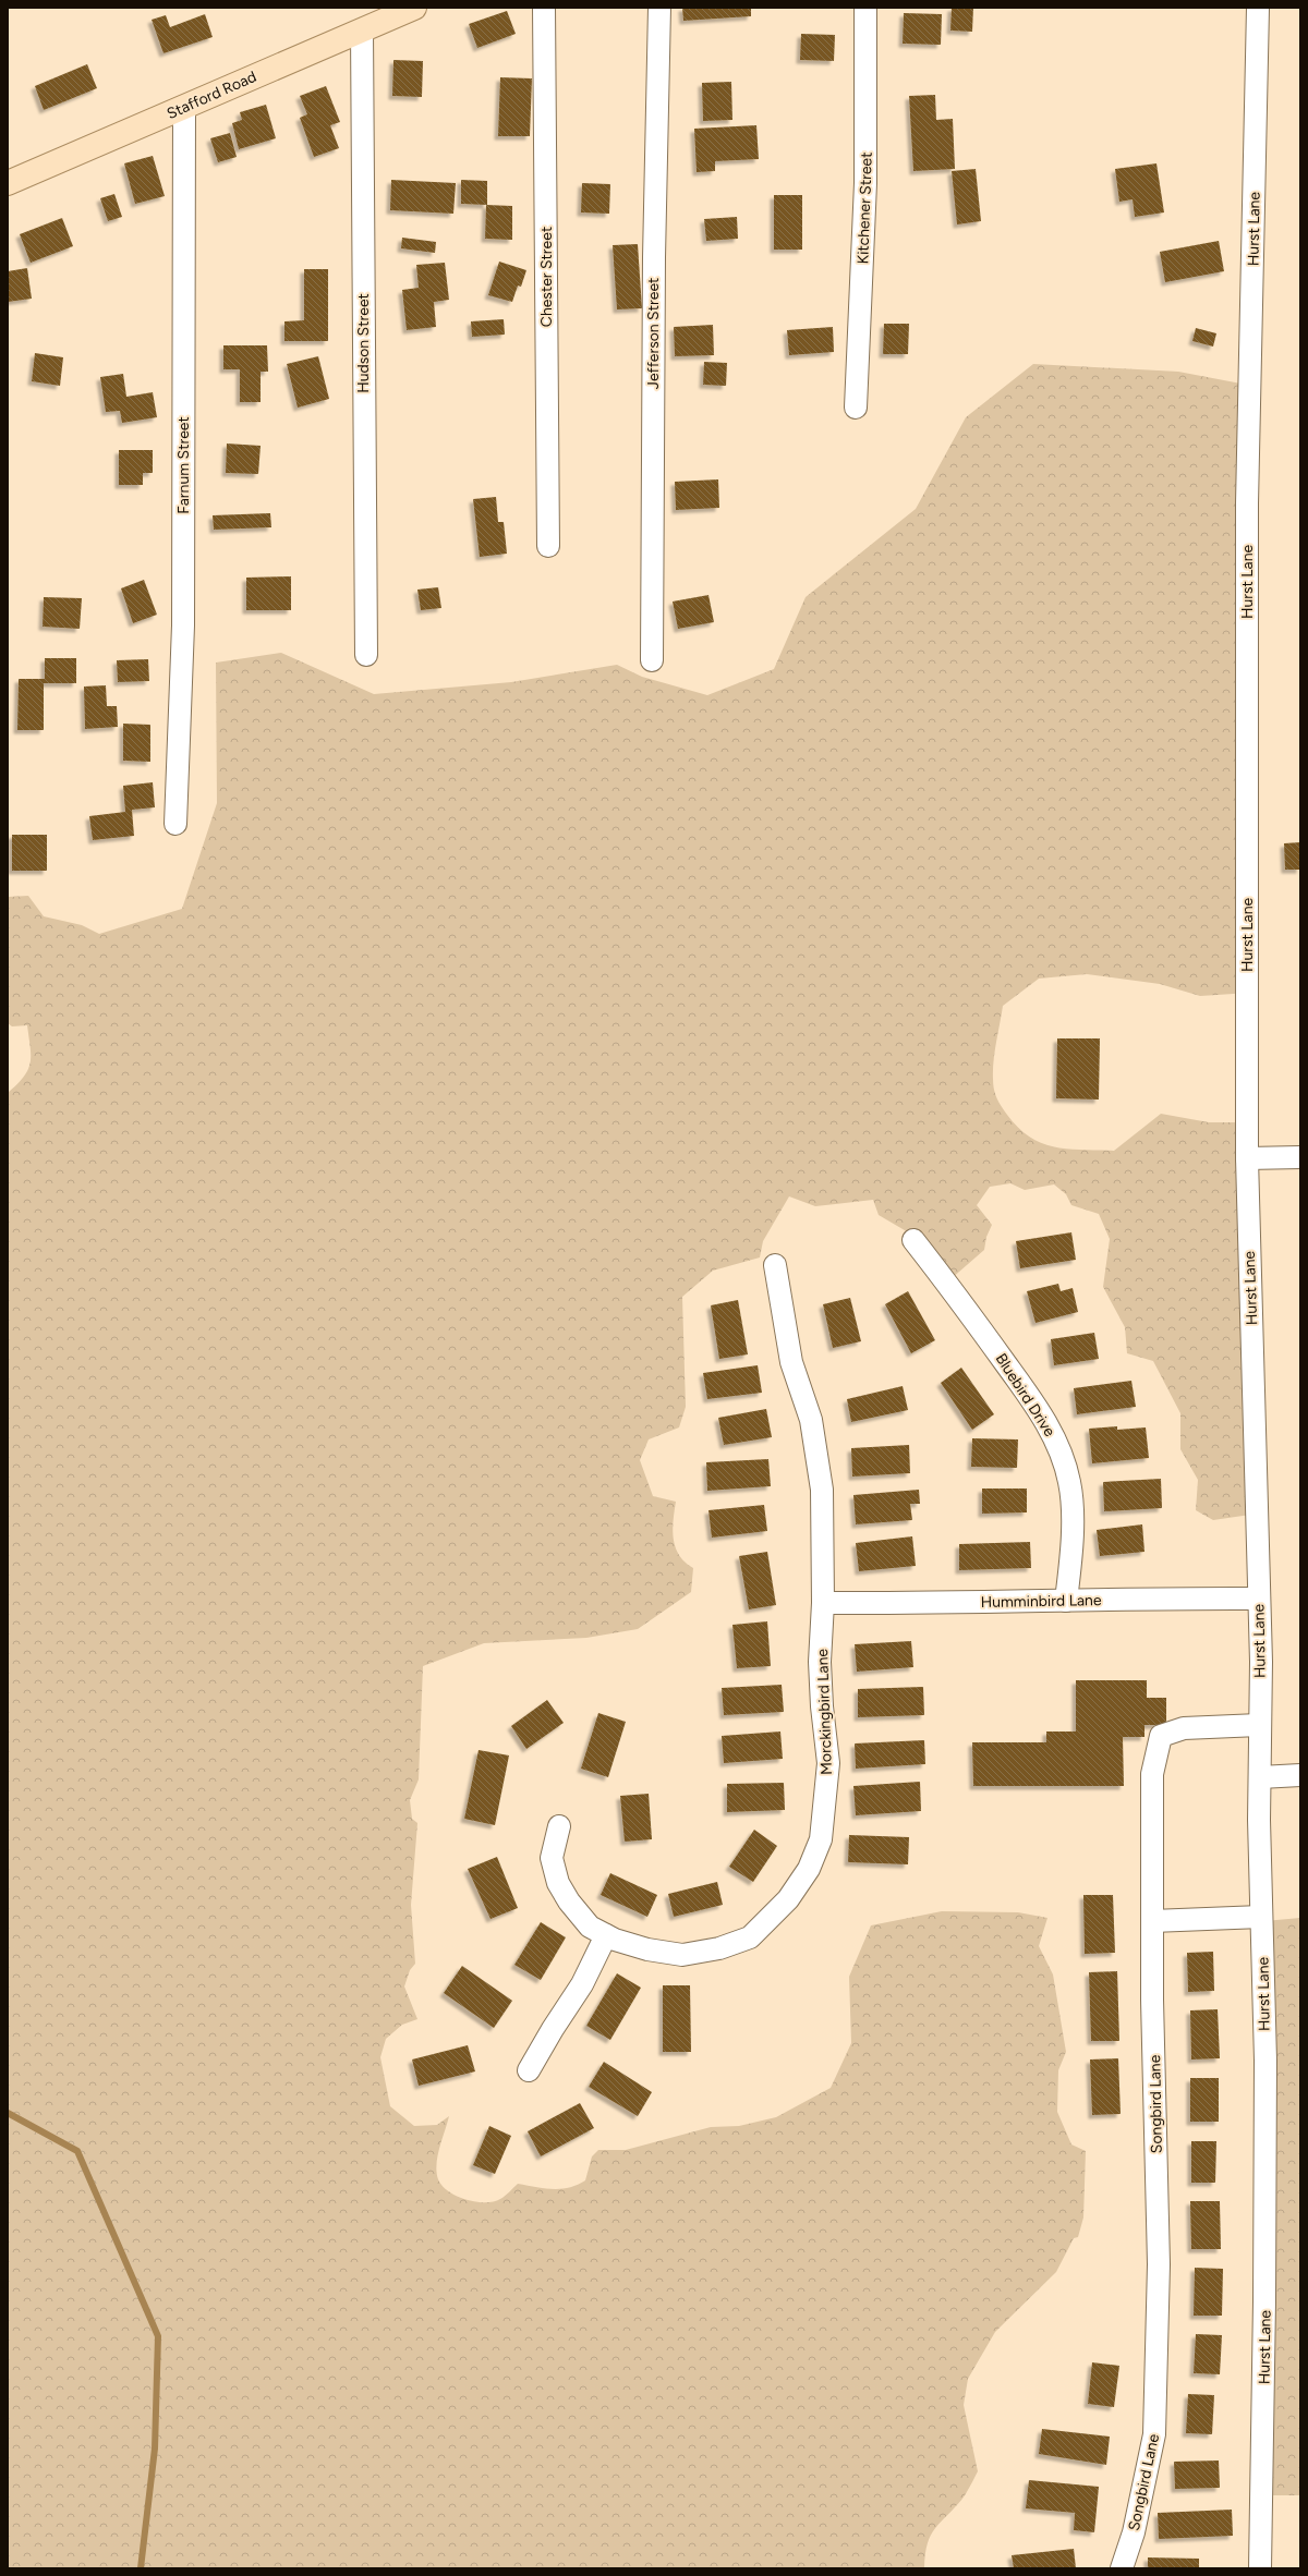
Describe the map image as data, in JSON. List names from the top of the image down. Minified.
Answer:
{"streets":{"main road":["Stafford Road"],"street":["Kitchener Street","Hurst Lane","Chester Street","Jefferson Street","Hudson Street","Farnum Street","Bluebird Drive","Humminbird Lane","Morckingbird Lane","Songbird Lane"]},"crossings":[["Stafford Road","Hudson Street"],["Stafford Road","Farnum Street"],["Hurst Lane","Humminbird Lane"],["Hurst Lane","Songbird Lane"],["Bluebird Drive","Humminbird Lane"],["Humminbird Lane","Morckingbird Lane"]]}
